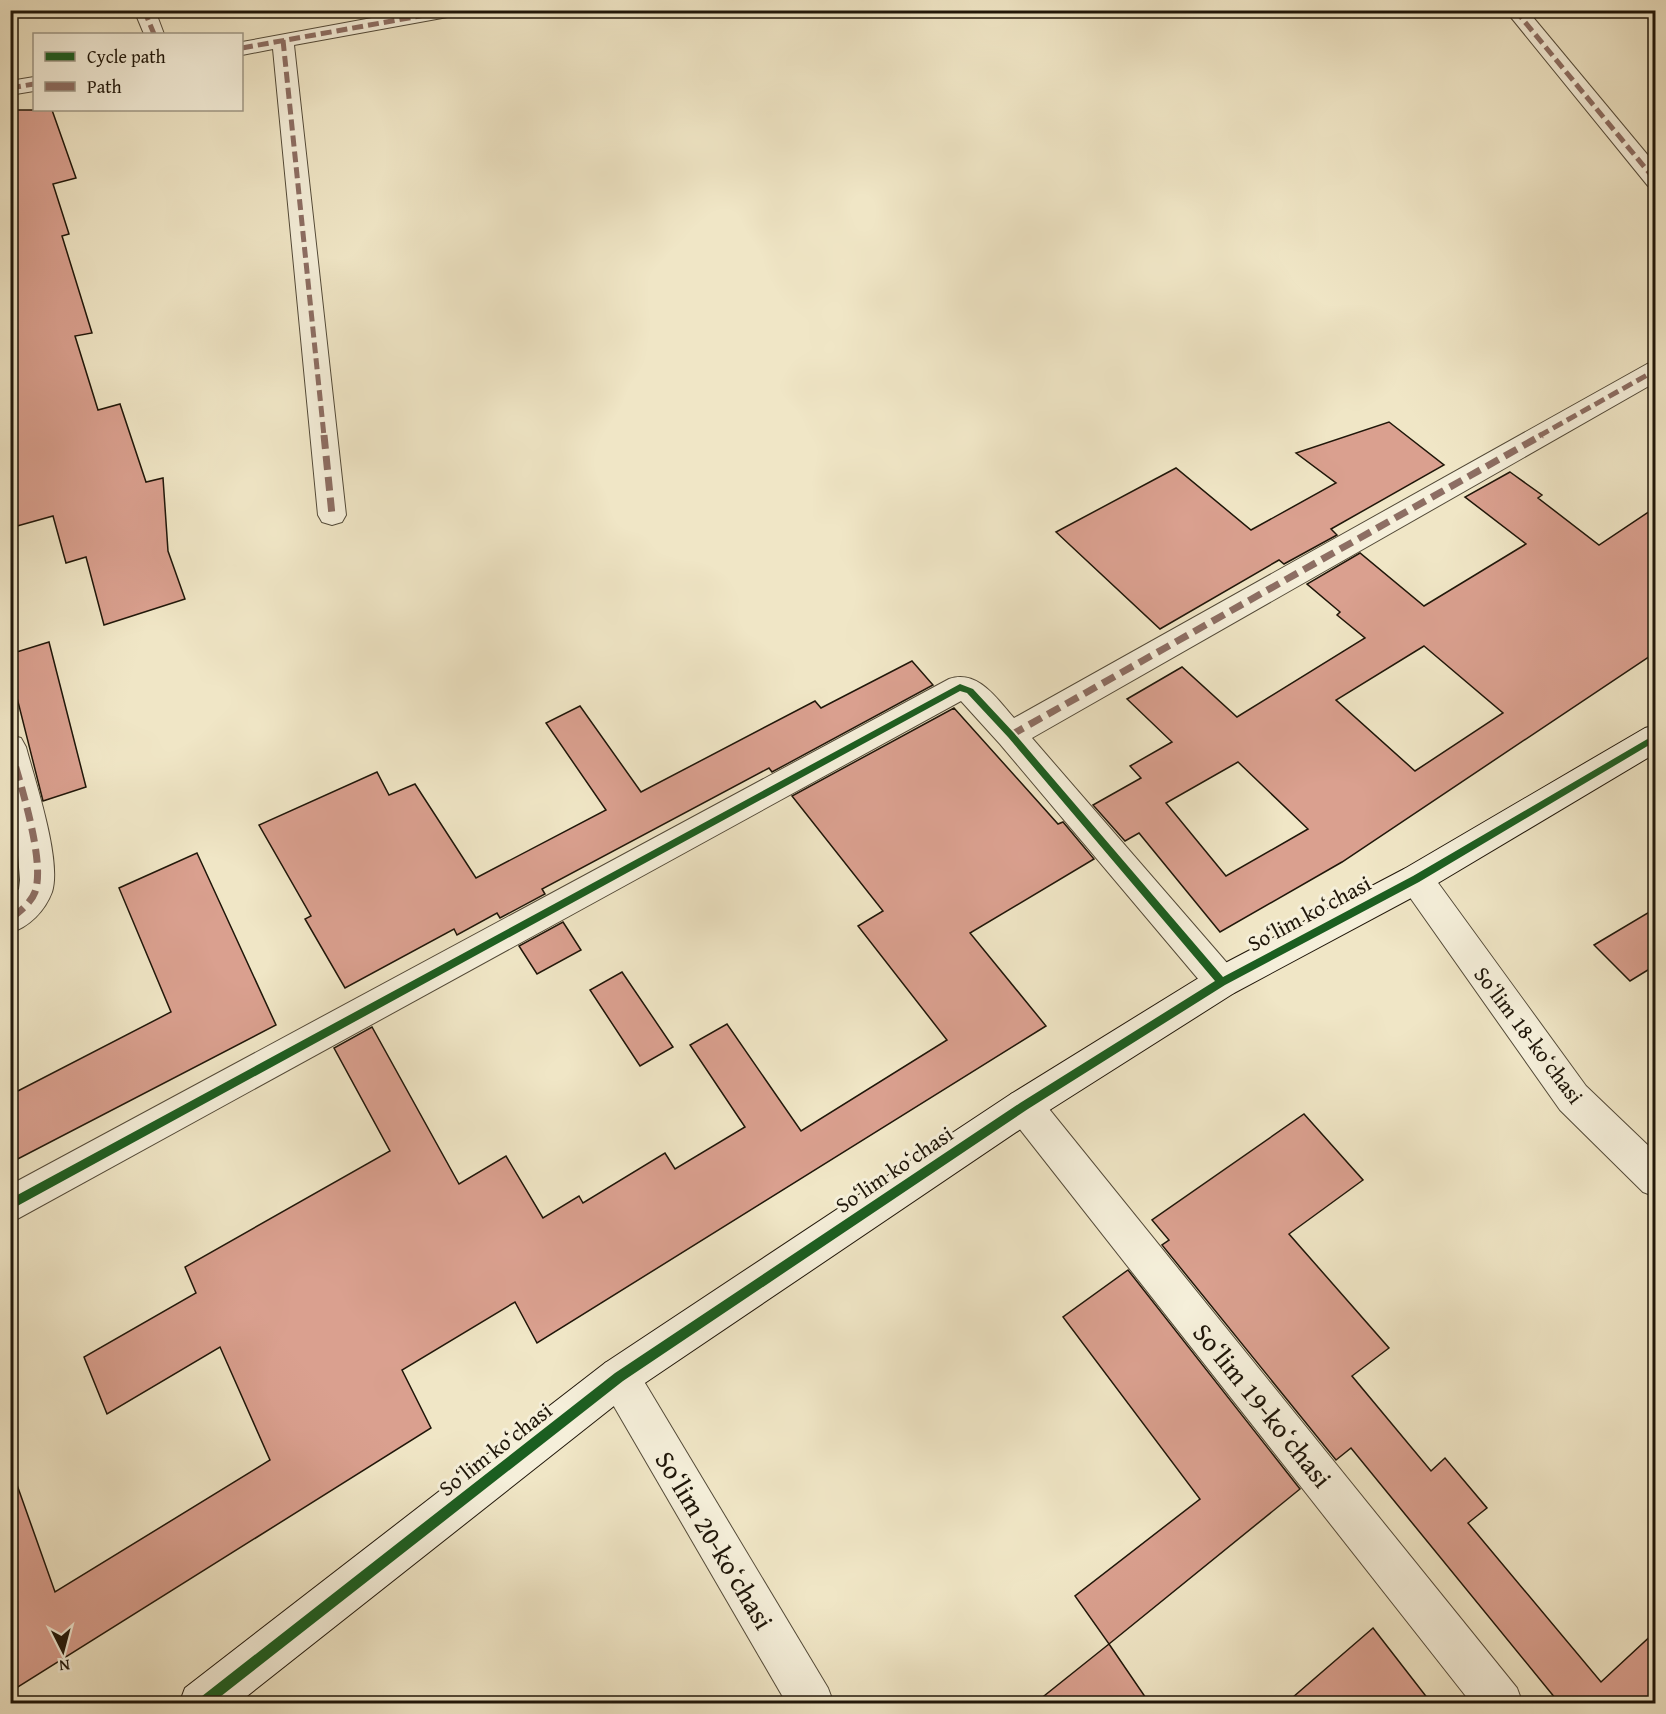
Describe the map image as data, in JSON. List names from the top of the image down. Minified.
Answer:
{"streets":{"street":["Soʻlim koʻchasi","Soʻlim 18-koʻchasi","Soʻlim 19-koʻchasi","Soʻlim 20-koʻchasi"]},"crossings":[["Soʻlim koʻchasi","Soʻlim 18-koʻchasi"],["Soʻlim koʻchasi","Soʻlim 19-koʻchasi"],["Soʻlim koʻchasi","Soʻlim 20-koʻchasi"]],"legend":["Cycle path","Path"],"north":"bottom"}
